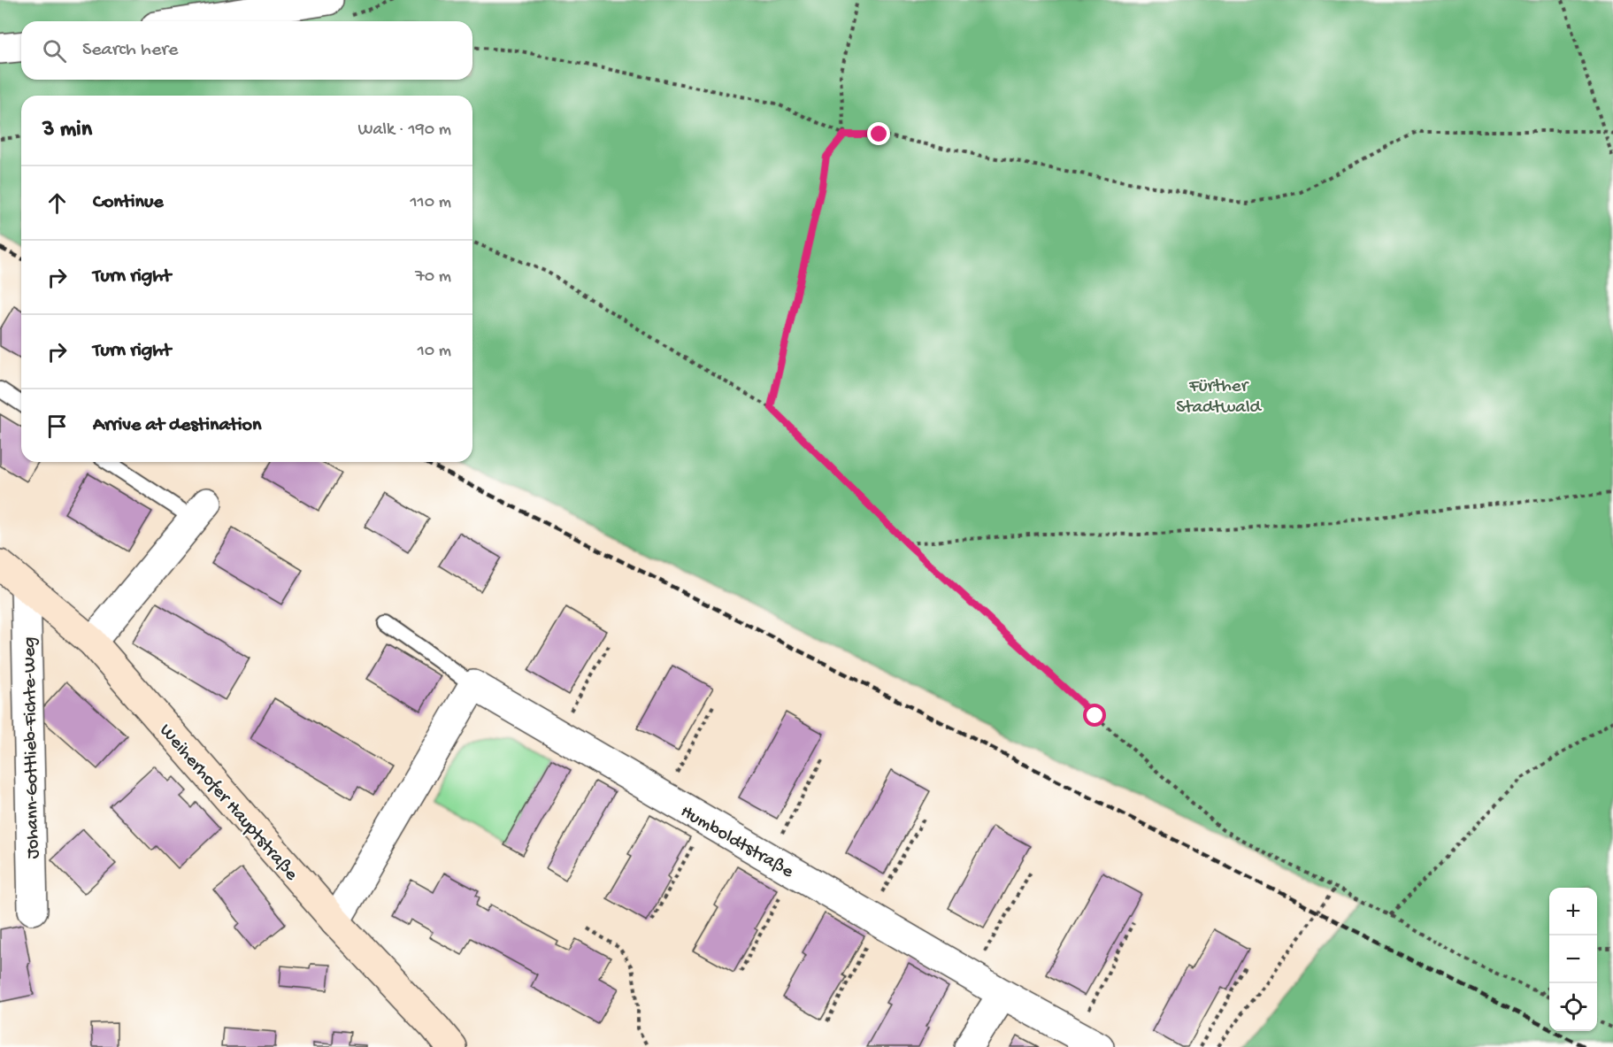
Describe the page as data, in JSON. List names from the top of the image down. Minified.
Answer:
{"streets":{"street":["Johann-Gottlieb-Fichte-Weg","Weiherhofer Hauptstraße","Humboldtstraße"]},"crossings":[["Johann-Gottlieb-Fichte-Weg","Weiherhofer Hauptstraße"]],"parks":["Fürther Stadtwald"],"page":{"search":"Search here","heading":["3 min","Walk · 190 m"],"list":[["Continue","110 m"],["Turn right","70 m"],["Turn right","10 m"],"Arrive at destination"],"map_buttons":["+","−"]}}
